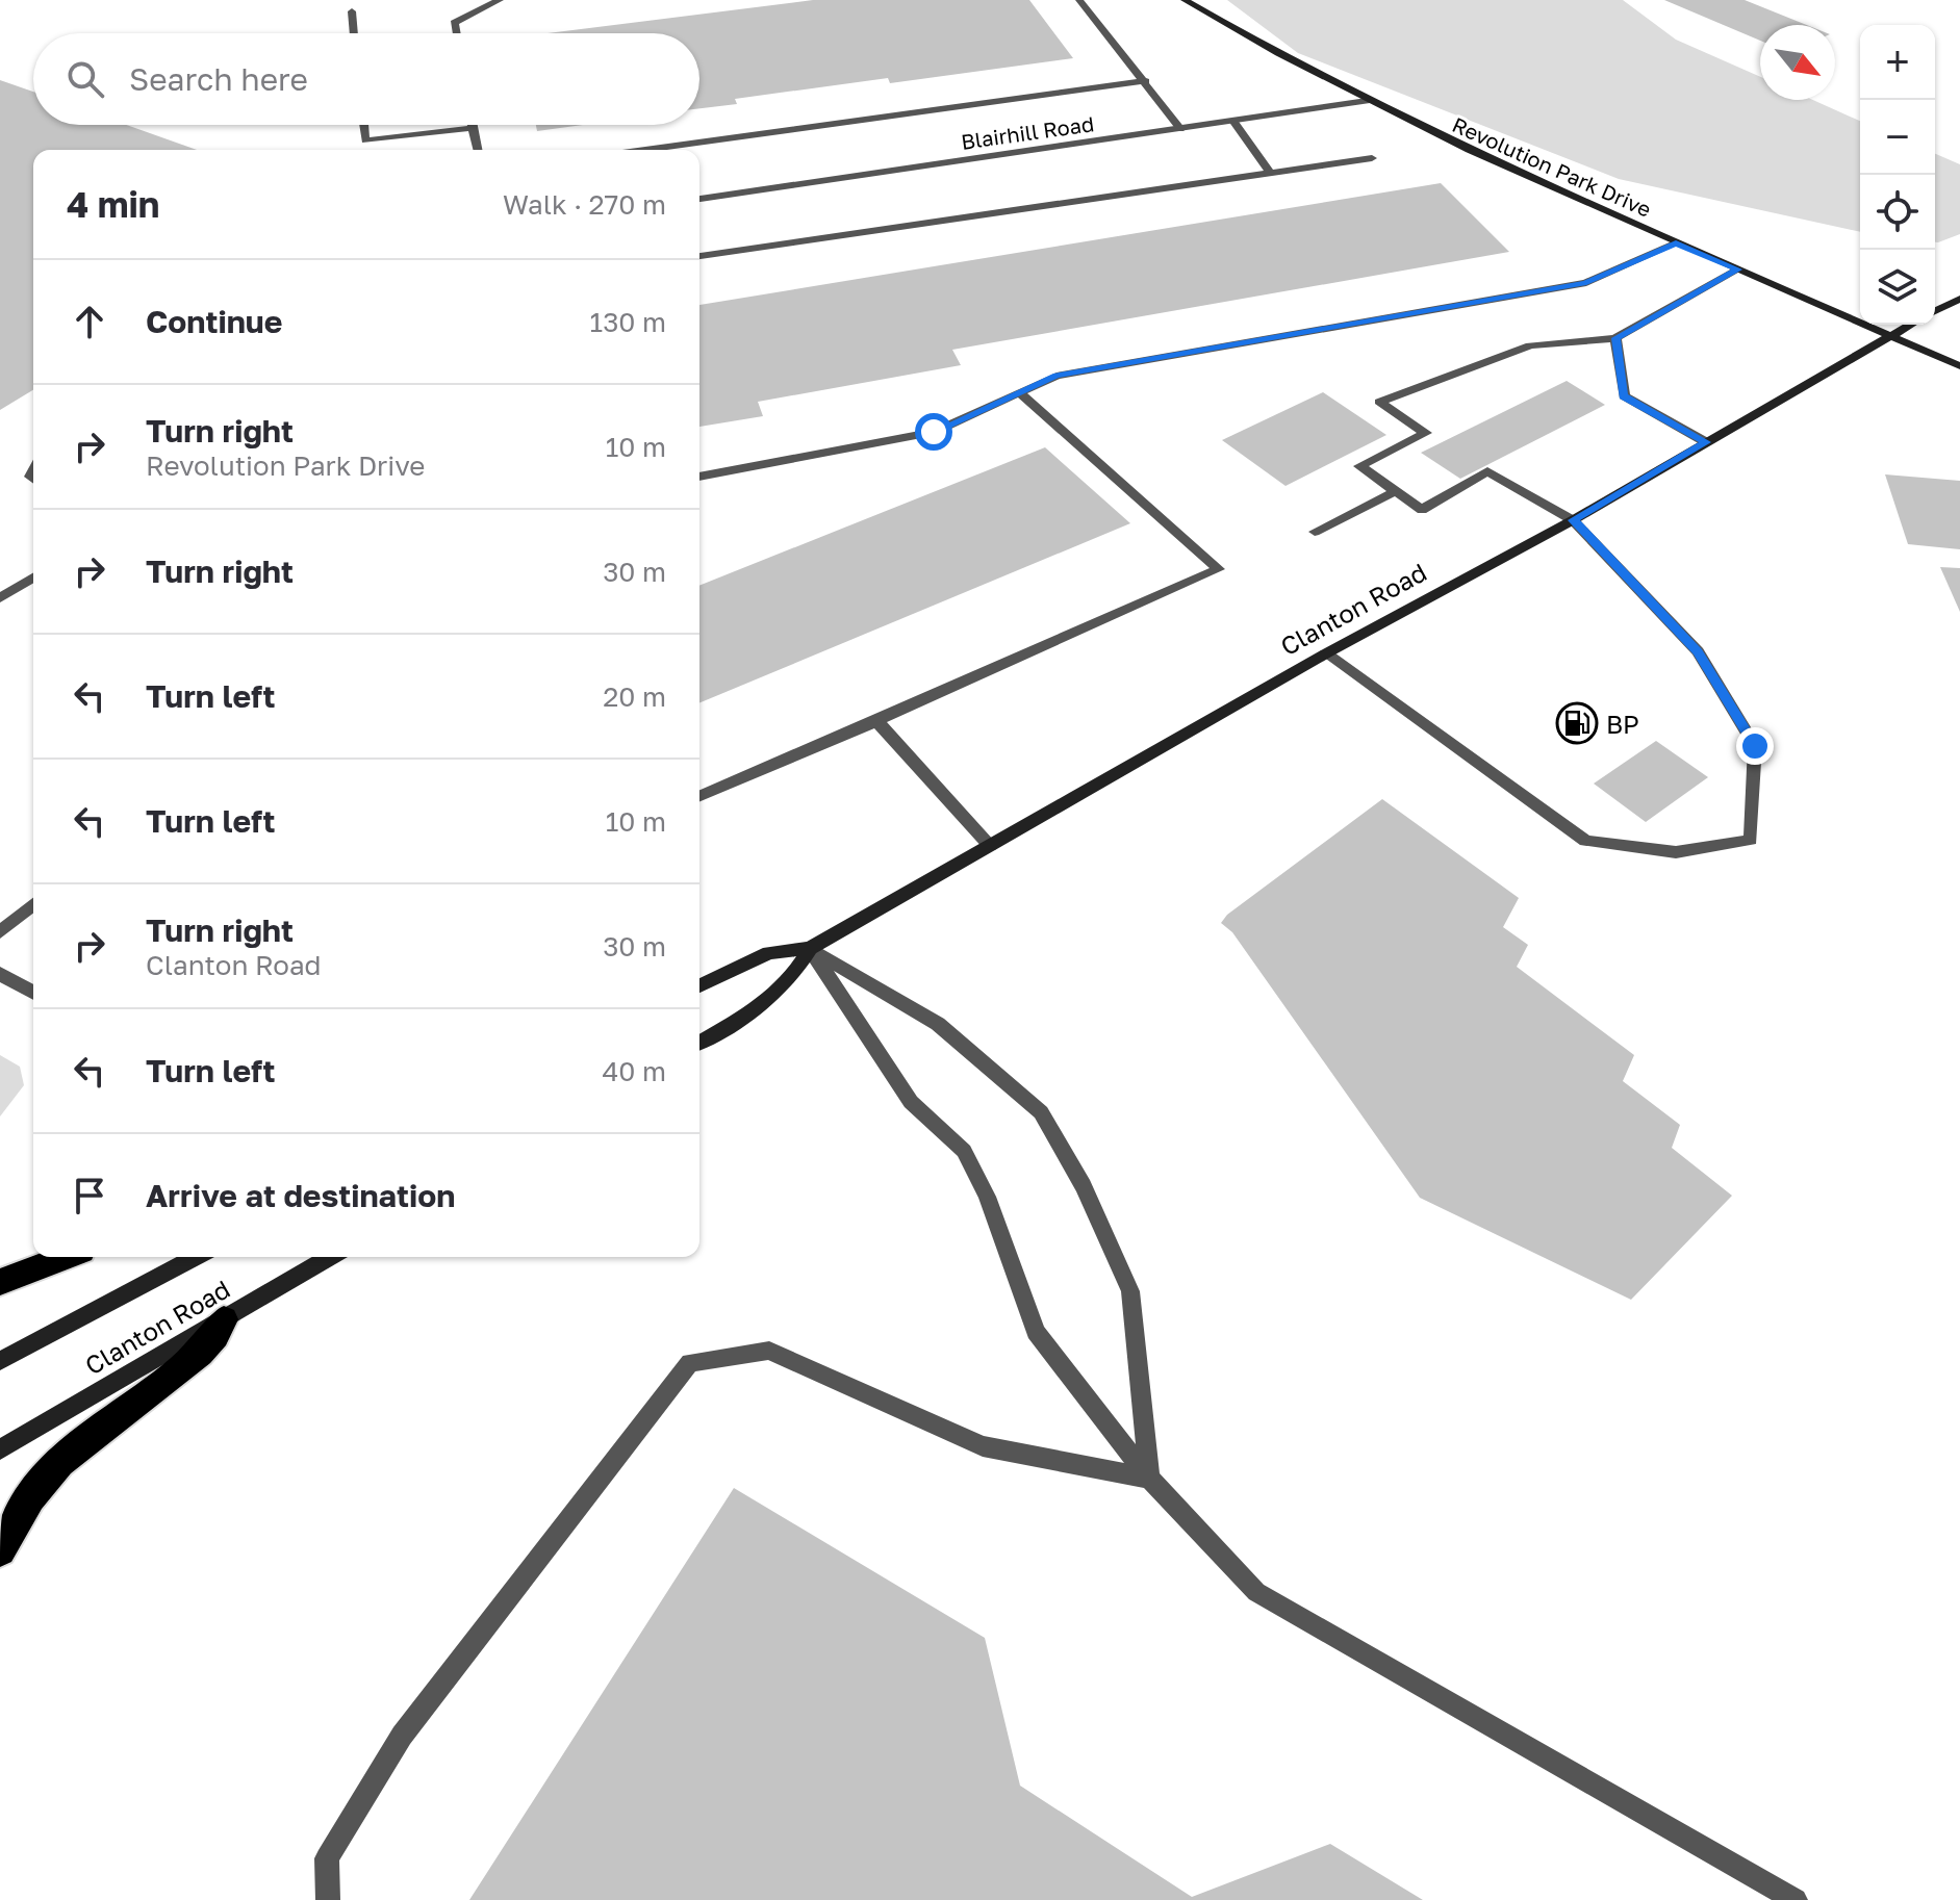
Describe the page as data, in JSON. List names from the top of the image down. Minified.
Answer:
{"streets":{"main road":["Revolution Park Drive","Clanton Road"],"street":["Blairhill Road"]},"crossings":[["Blairhill Road","Revolution Park Drive"],["Revolution Park Drive","Clanton Road"]],"places":{"fuel station":["BP"]},"north":"bottom right","page":{"map_buttons":["+","−"],"search":"Search here","heading":["4 min","Walk · 270 m"],"list":[["Continue","130 m"],["Turn right","Revolution Park Drive","10 m"],["Turn right","30 m"],["Turn left","20 m"],["Turn left","10 m"],["Turn right","Clanton Road","30 m"],["Turn left","40 m"],"Arrive at destination"]}}
